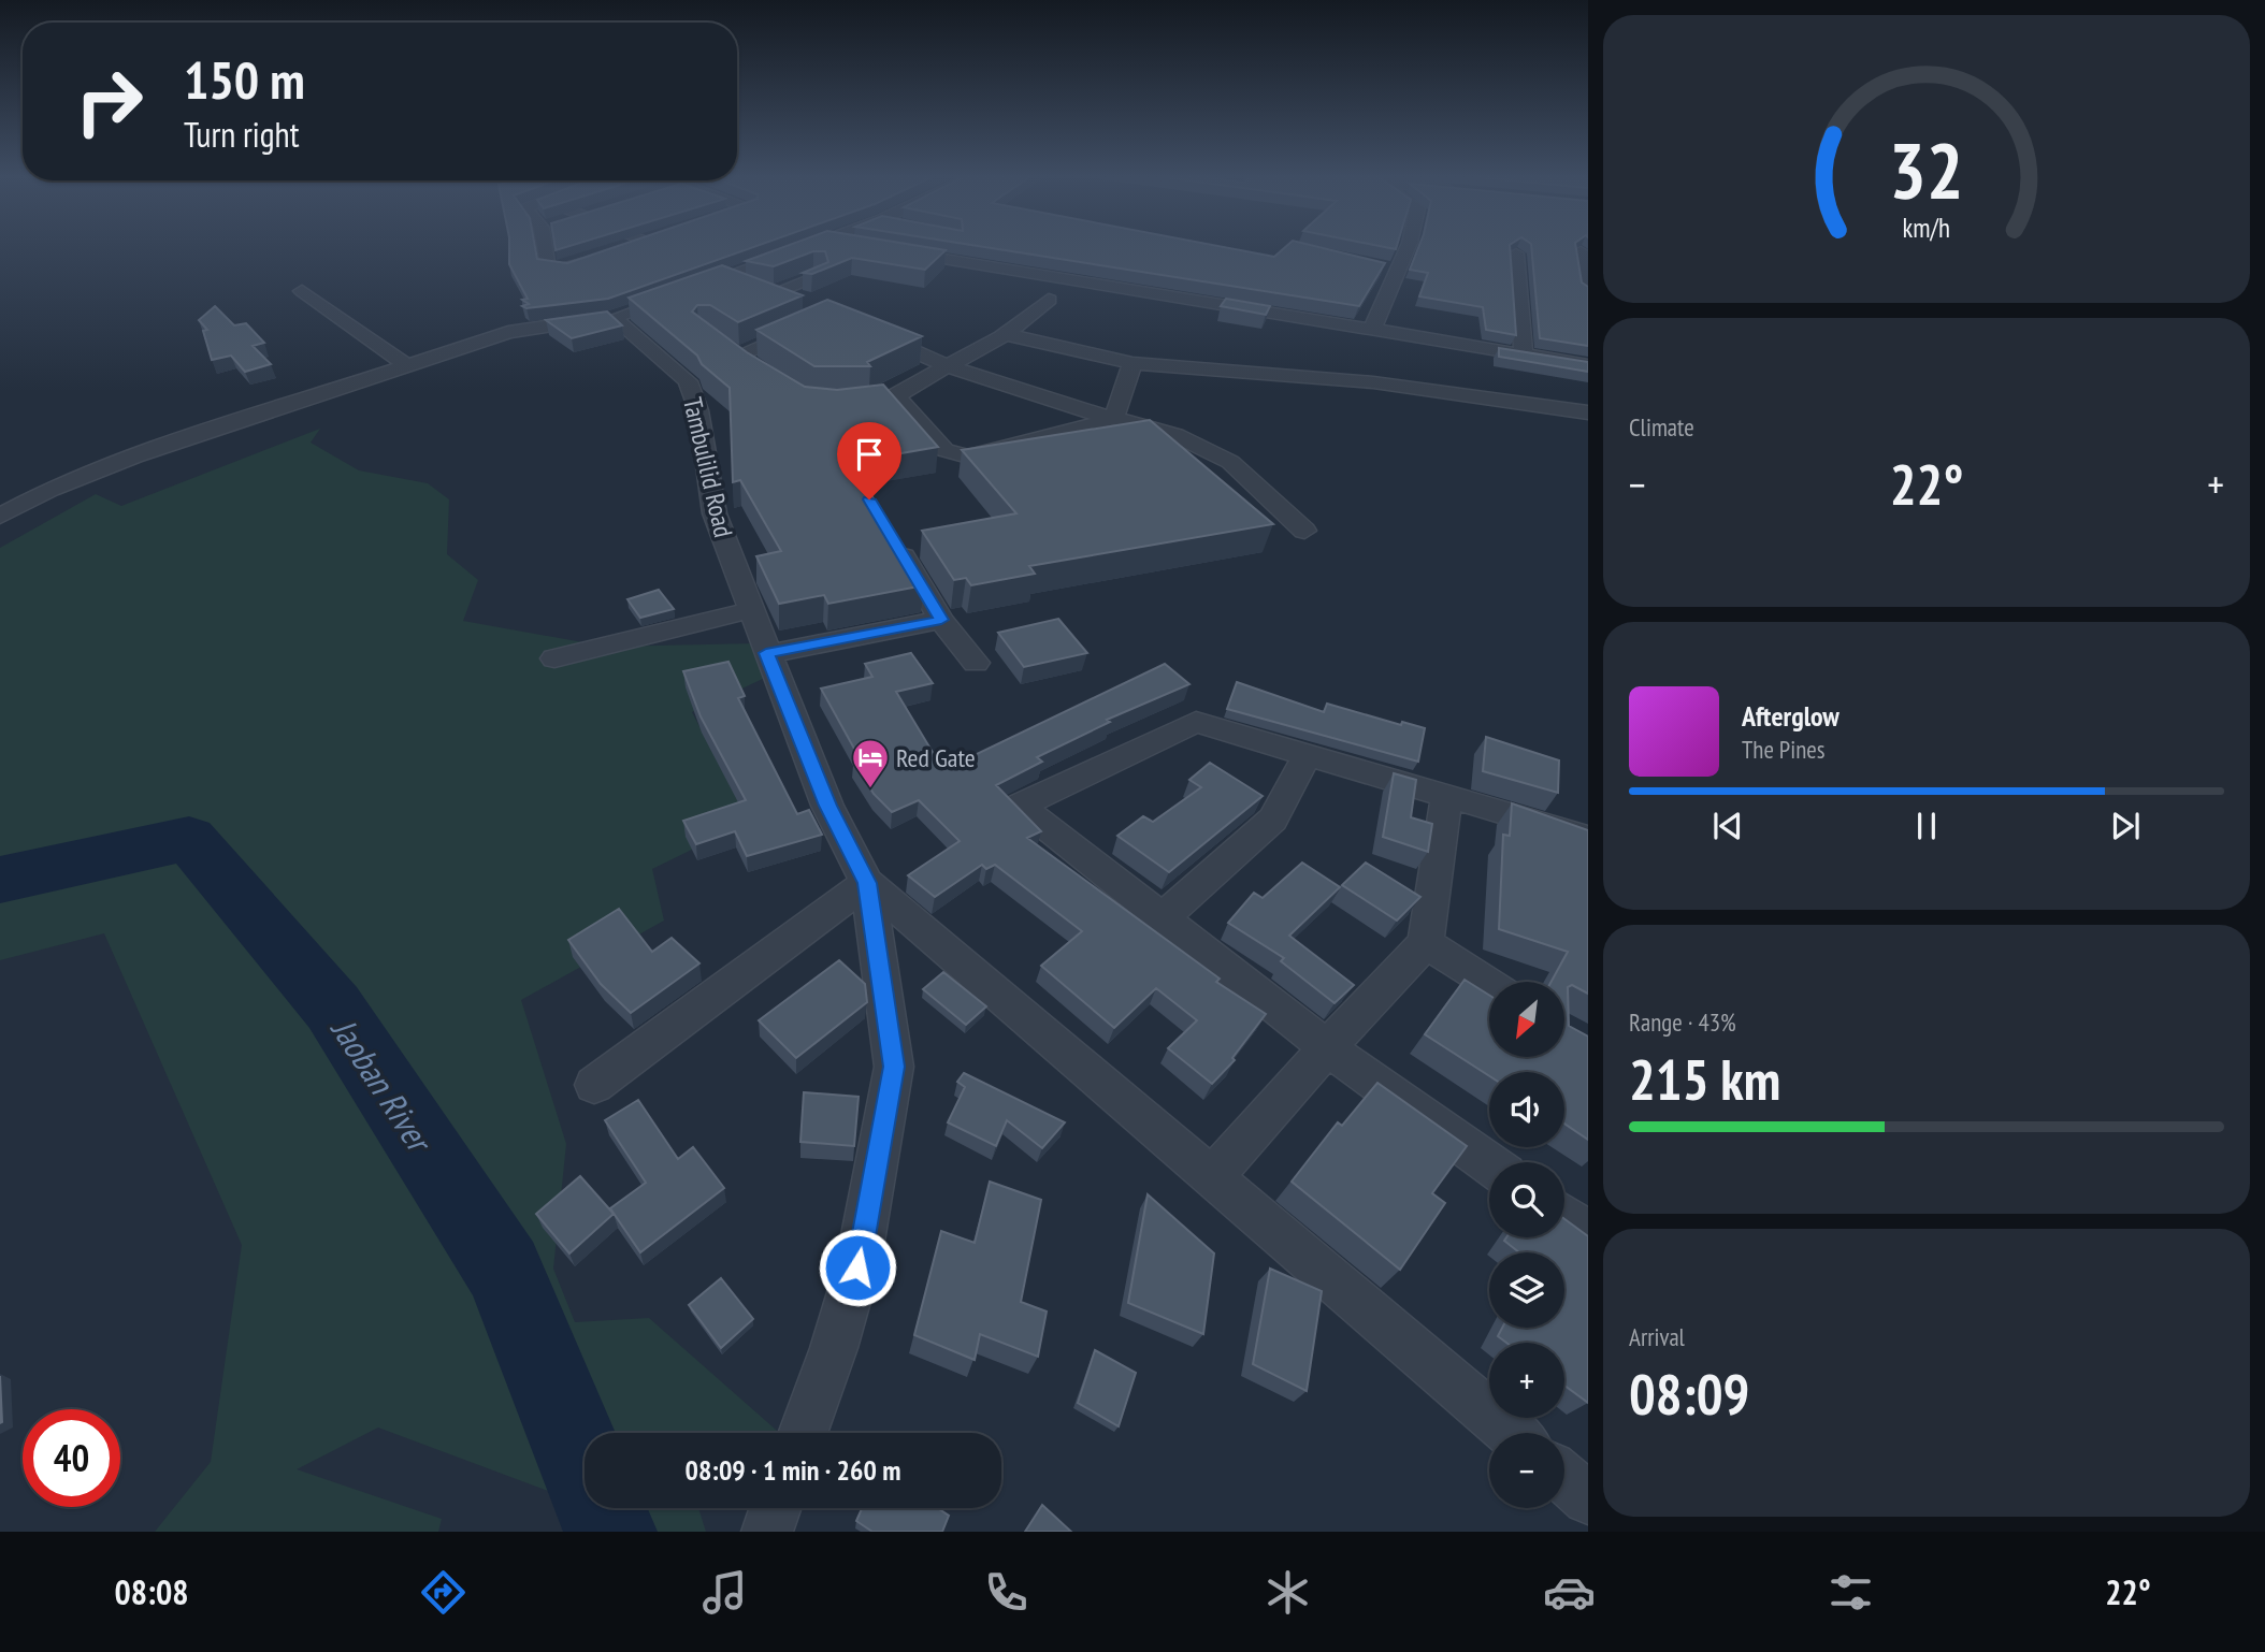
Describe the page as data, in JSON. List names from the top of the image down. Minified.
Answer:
{"streets":{"street":["Tambulilid Road"]},"water":["Jaoban River"],"places":{"hotel":["Red Gate"]},"north":"bottom left","page":{"turn":["150 m","Turn right"],"tile":["Climate",["Range · 43%","215 km"],["Arrival","08:09"]],"heat":["−","22°","+"],"song":["Afterglow","The Pines"],"map_buttons":["+","−"],"limit":"40","trip":"08:09 · 1 min · 260 m","tabs":["08:08","22°"],"gauge":["32","km/h"]}}
